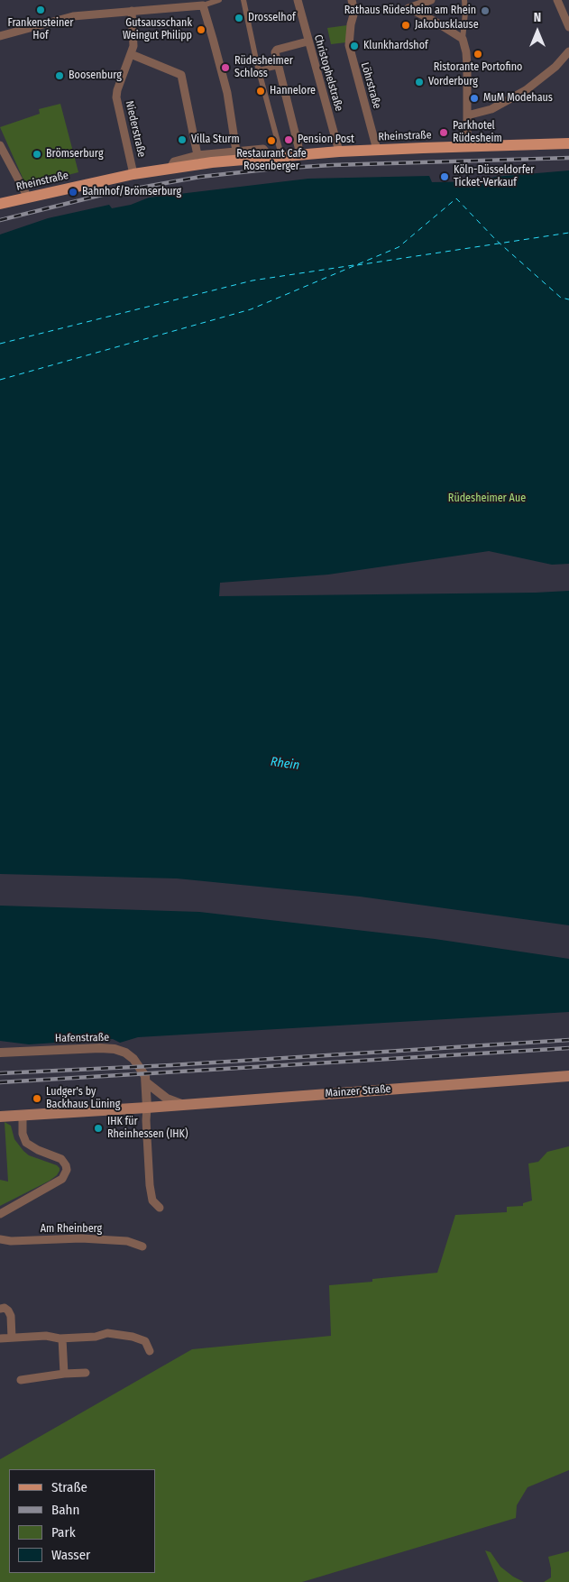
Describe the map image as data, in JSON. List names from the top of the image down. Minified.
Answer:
{"streets":{"main road":["Rheinstraße","Mainzer Straße"],"street":["Christophelstraße","Löhrstraße","Niederstraße","Hafenstraße","Am Rheinberg"]},"crossings":[["Christophelstraße","Rheinstraße"],["Löhrstraße","Rheinstraße"],["Niederstraße","Rheinstraße"],["Hafenstraße","Mainzer Straße"]],"water":["Rhein"],"parks":["Rüdesheimer Aue"],"places":["Frankensteiner Hof","Rathaus Rüdesheim am Rhein","Drosselhof","Jakobusklause","Gutsausschank Weingut Philipp","Klunkhardshof","Ristorante Portofino","Rüdesheimer Schloss","Boosenburg","Vorderburg","Hannelore","MuM Modehaus","Parkhotel Rüdesheim","Villa Sturm","Pension Post","Restaurant Cafe Rosenberger","Brömserburg","Köln-Düsseldorfer Ticket-Verkauf","Bahnhof/Brömserburg","Ludger's by Backhaus Lüning","IHK für Rheinhessen (IHK)"],"legend":["Straße","Bahn","Park","Wasser"],"north":"top"}
